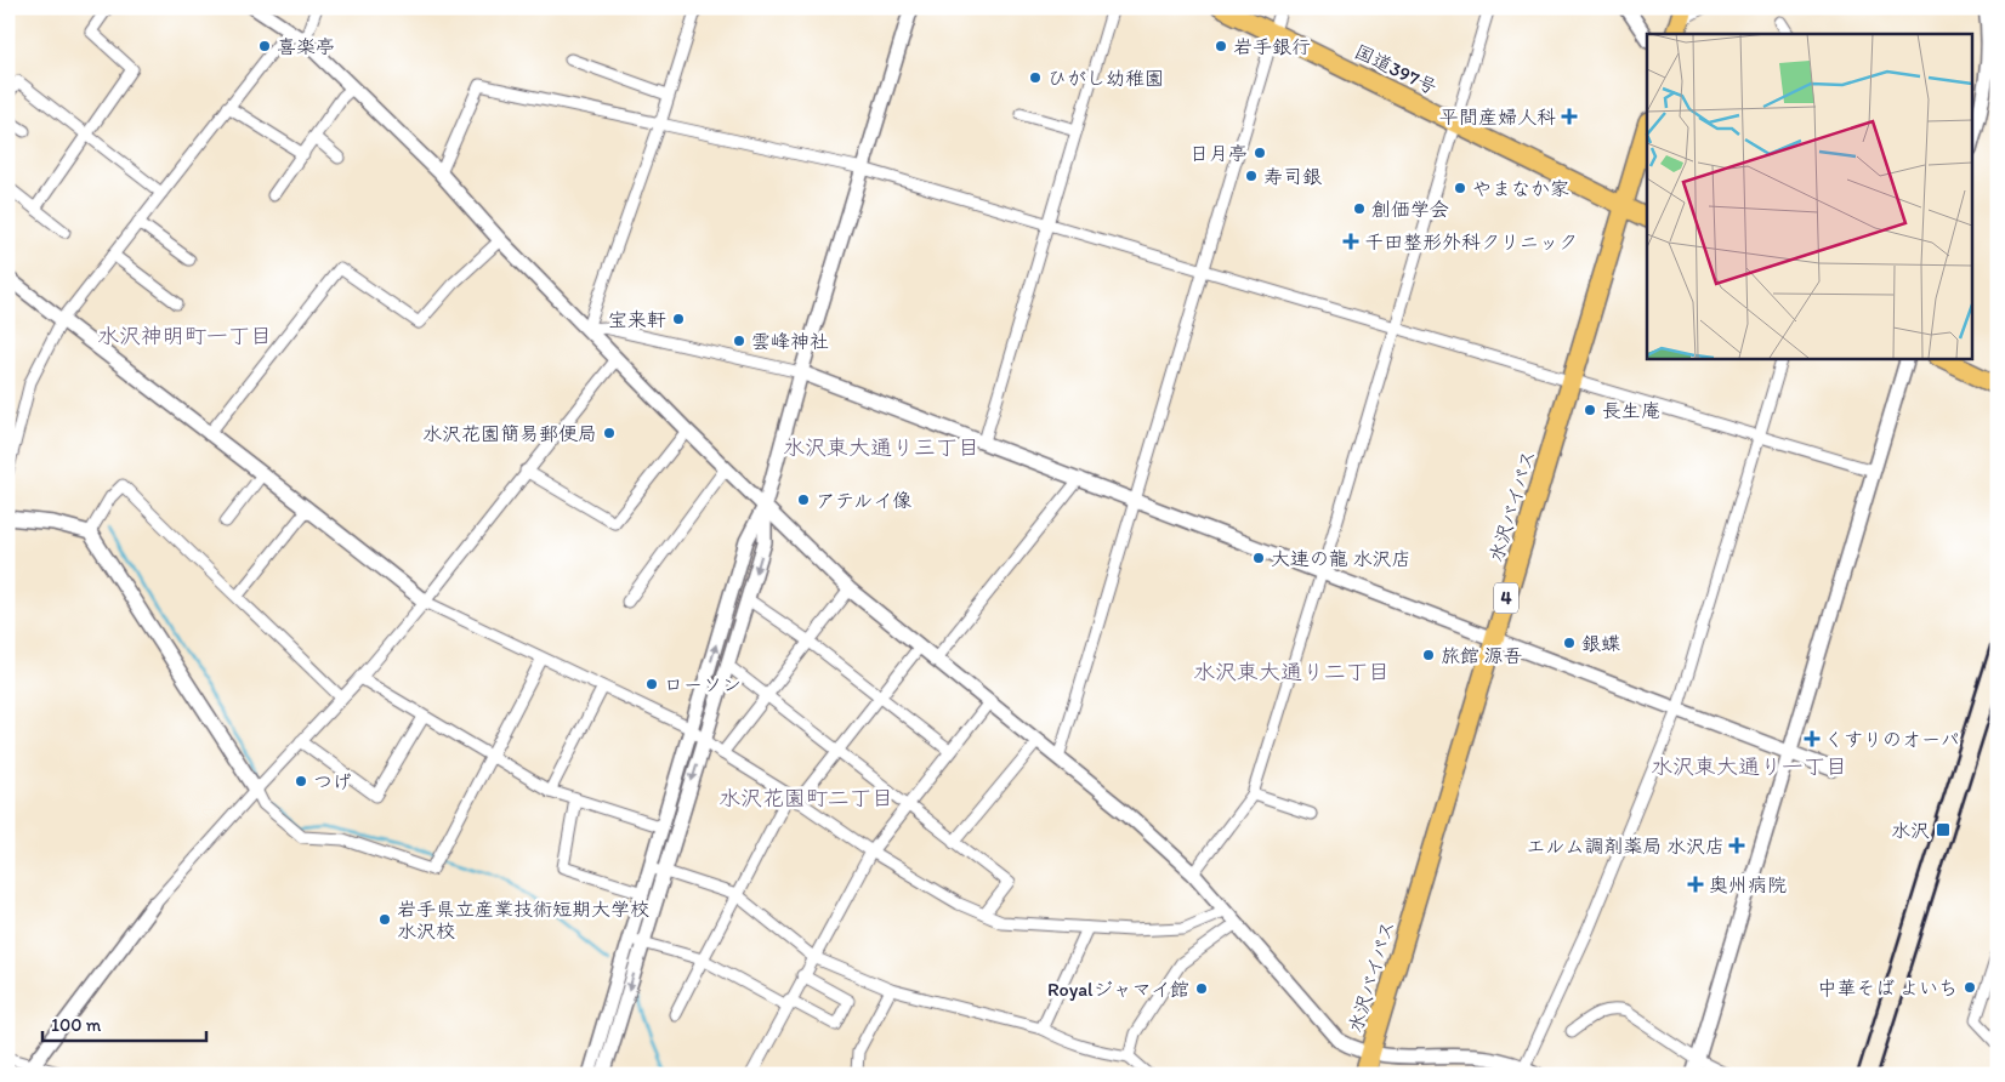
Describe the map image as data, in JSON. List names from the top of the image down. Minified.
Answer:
{"streets":{"highway":["国道397号","水沢バイパス","4"]},"crossings":[["国道397号","水沢バイパス"]],"districts":["水沢神明町一丁目","水沢東大通り三丁目","水沢東大通り二丁目","水沢東大通り一丁目","水沢花園町二丁目"],"places":{"other":["喜楽亭","岩手銀行","ひがし幼稚園","日月亭","寿司銀","やまなか家","創価学会","宝来軒","雲峰神社","長生庵","水沢花園簡易郵便局","アテルイ像","大連の龍 水沢店","銀蝶","旅館 源吾","ローソン","つげ","岩手県立産業技術短期大学校 水沢校","中華そば よいち","Royalジャマイ館"],"health":["平間産婦人科","千田整形外科クリニック","くすりのオーパ","エルム調剤薬局 水沢店","奥州病院"],"transit":["水沢"]},"scale_bar":"100 m"}
